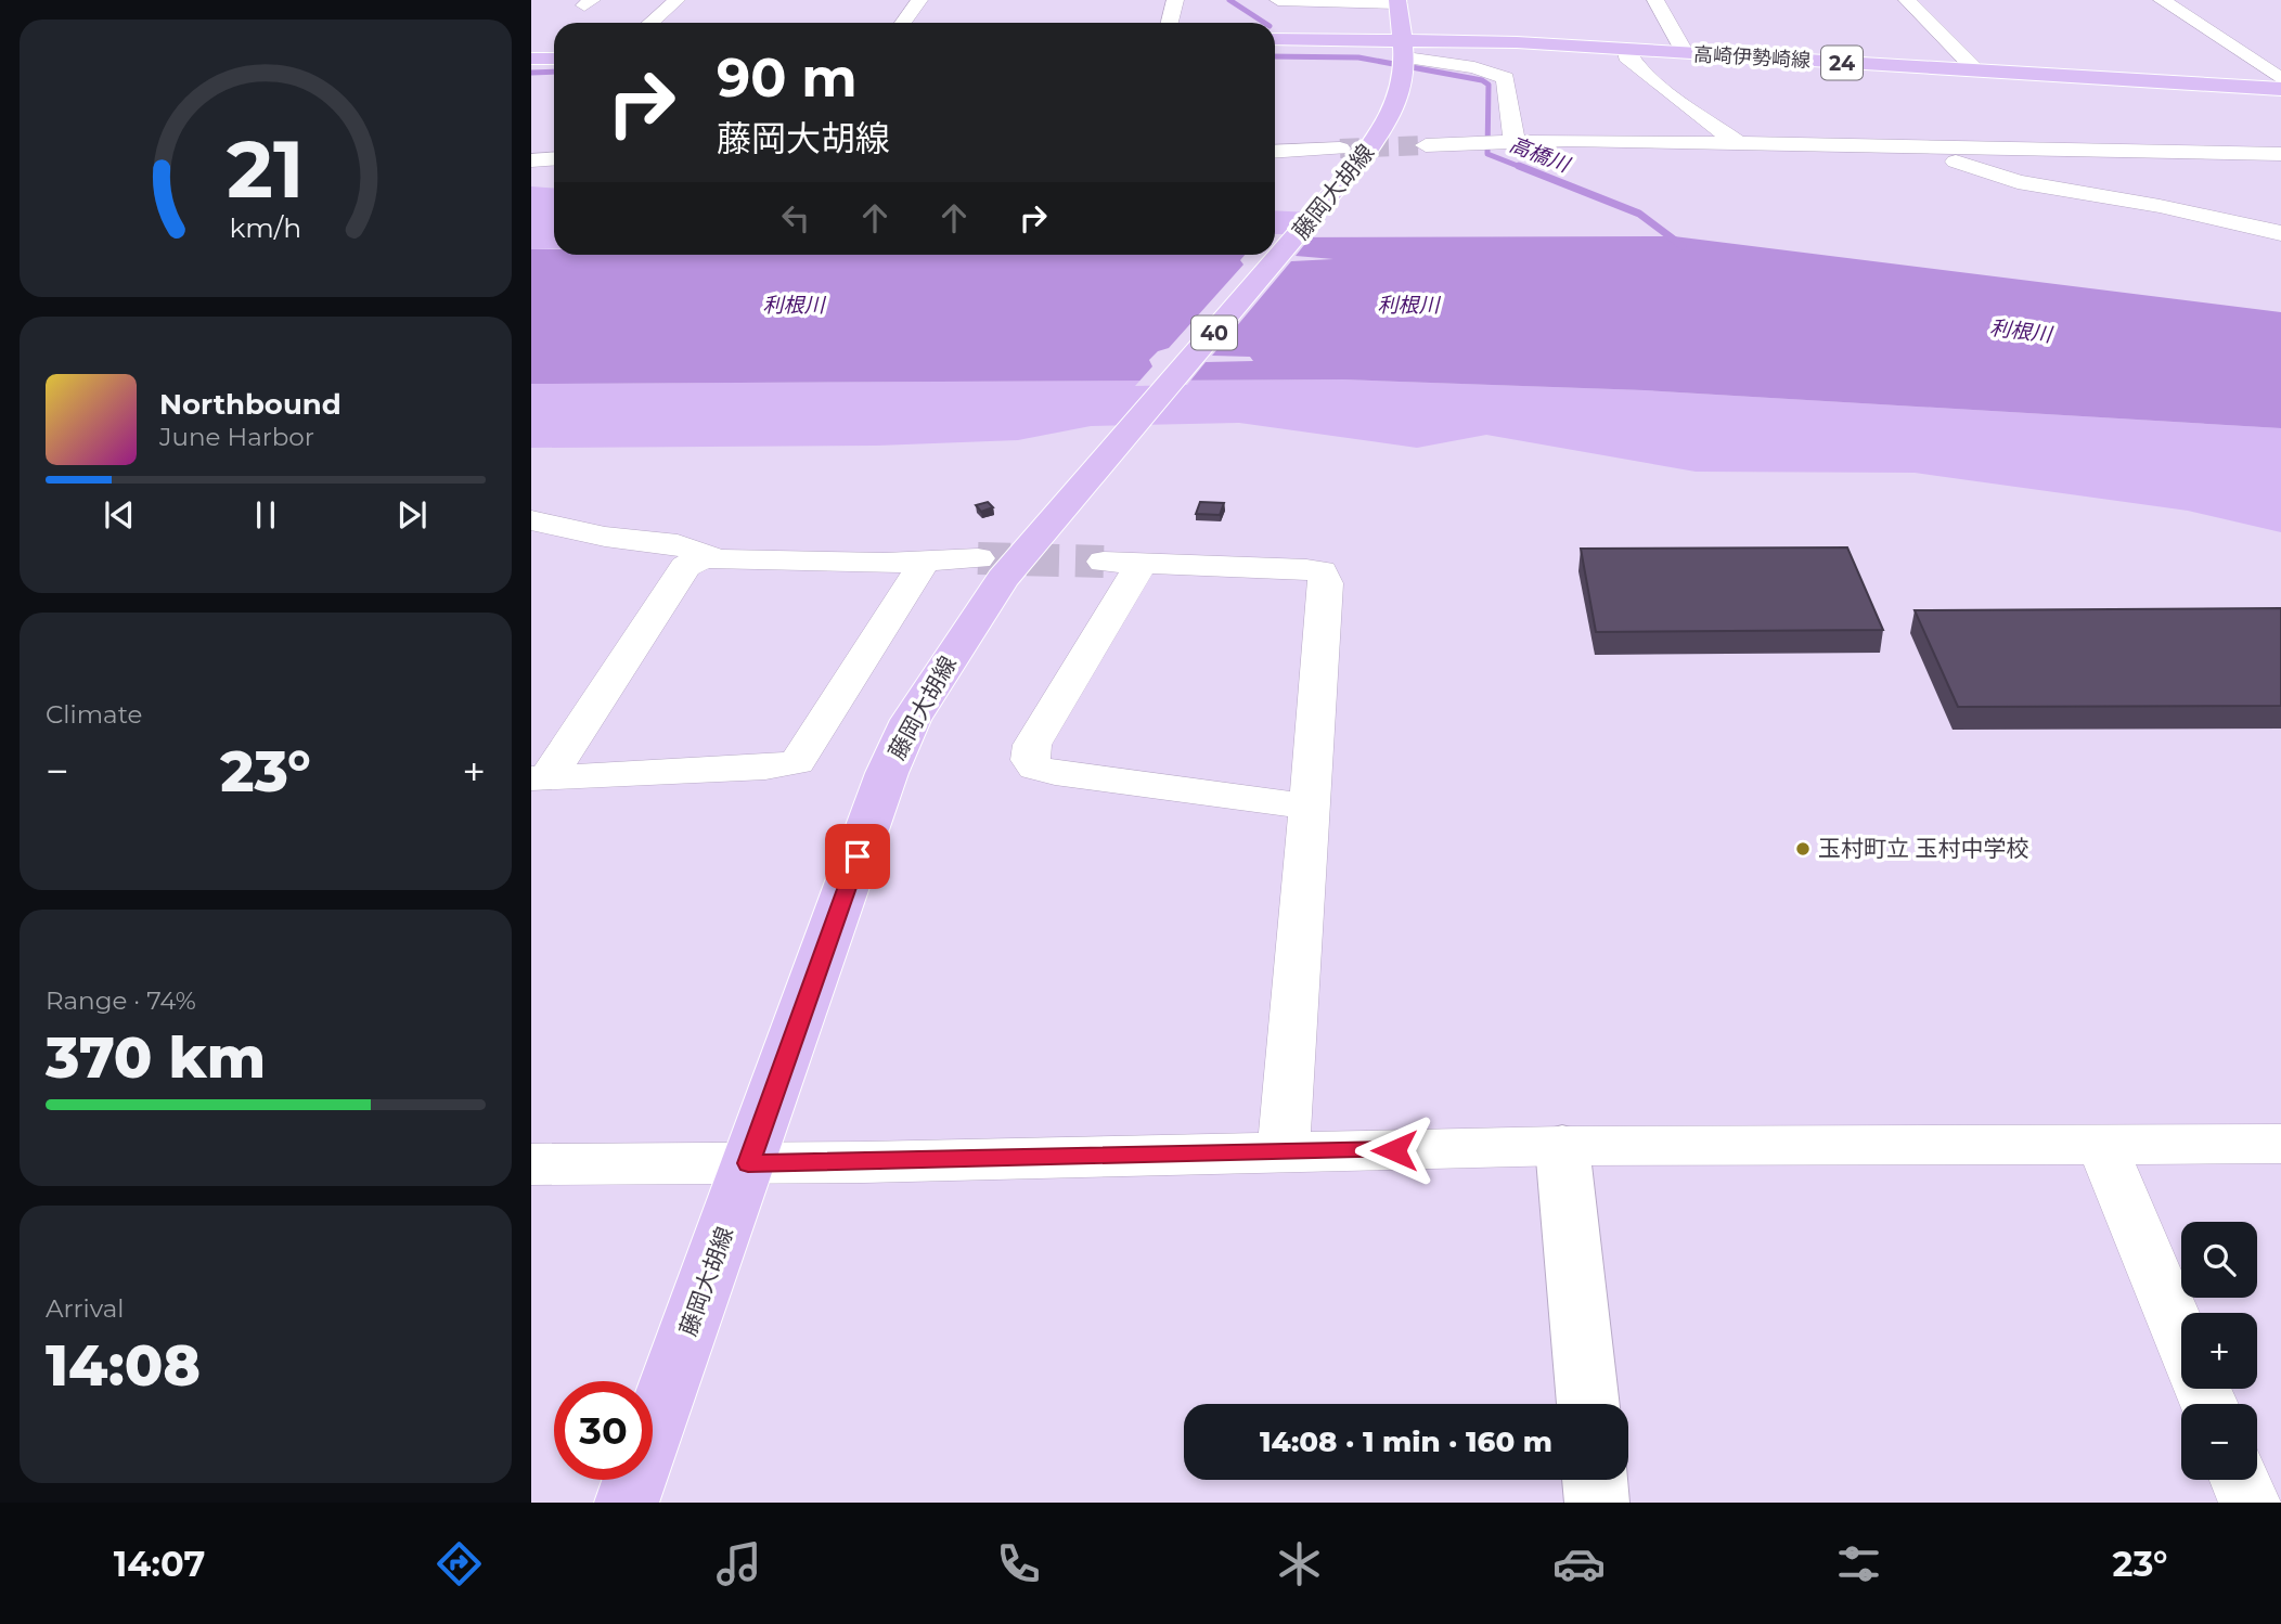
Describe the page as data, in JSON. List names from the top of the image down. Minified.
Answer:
{"streets":{"main road":["高崎伊勢崎線","24","藤岡大胡線","40"]},"crossings":[["高崎伊勢崎線","藤岡大胡線"]],"water":["高橋川","利根川"],"places":["玉村町立 玉村中学校"],"page":{"turn":["90 m","藤岡大胡線"],"song":["Northbound","June Harbor"],"tile":["Climate",["Range · 74%","370 km"],["Arrival","14:08"]],"heat":["−","23°","+"],"map_buttons":["+","−"],"limit":"30","trip":"14:08 · 1 min · 160 m","tabs":["14:07","23°"],"gauge":["21","km/h"]}}
